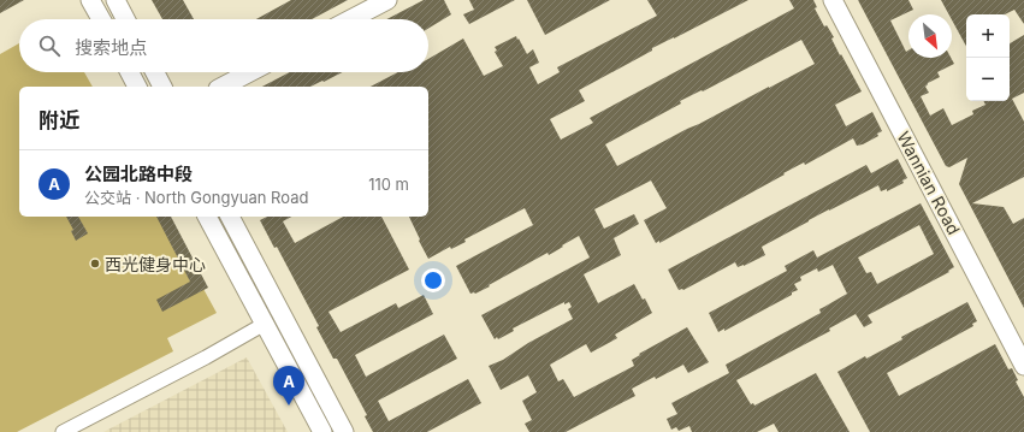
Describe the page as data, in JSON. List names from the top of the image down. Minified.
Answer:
{"streets":{"main road":["Wannian Road"]},"places":["西光健身中心"],"north":"bottom right","page":{"map_buttons":["+","−"],"search":"搜索地点","heading":"附近","list":[{"mark":"A","name":"公园北路中段","note":"公交站 · North Gongyuan Road","value":"110 m"}],"pins":"A"}}
